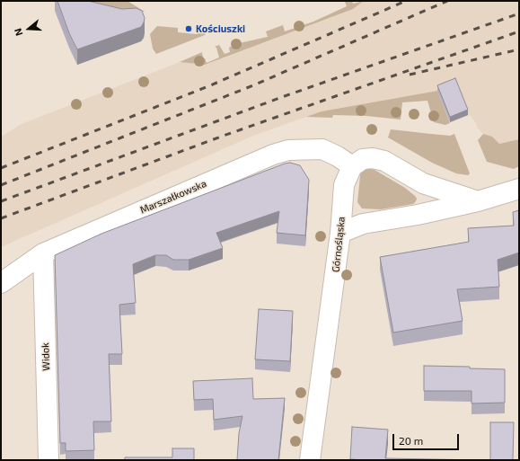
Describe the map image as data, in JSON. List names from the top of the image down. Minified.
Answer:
{"streets":{"street":["Marszałkowska","Górnośląska","Widok"]},"crossings":[["Marszałkowska","Górnośląska"],["Marszałkowska","Widok"]],"places":["Kościuszki"],"scale_bar":"20 m","north":"left"}
